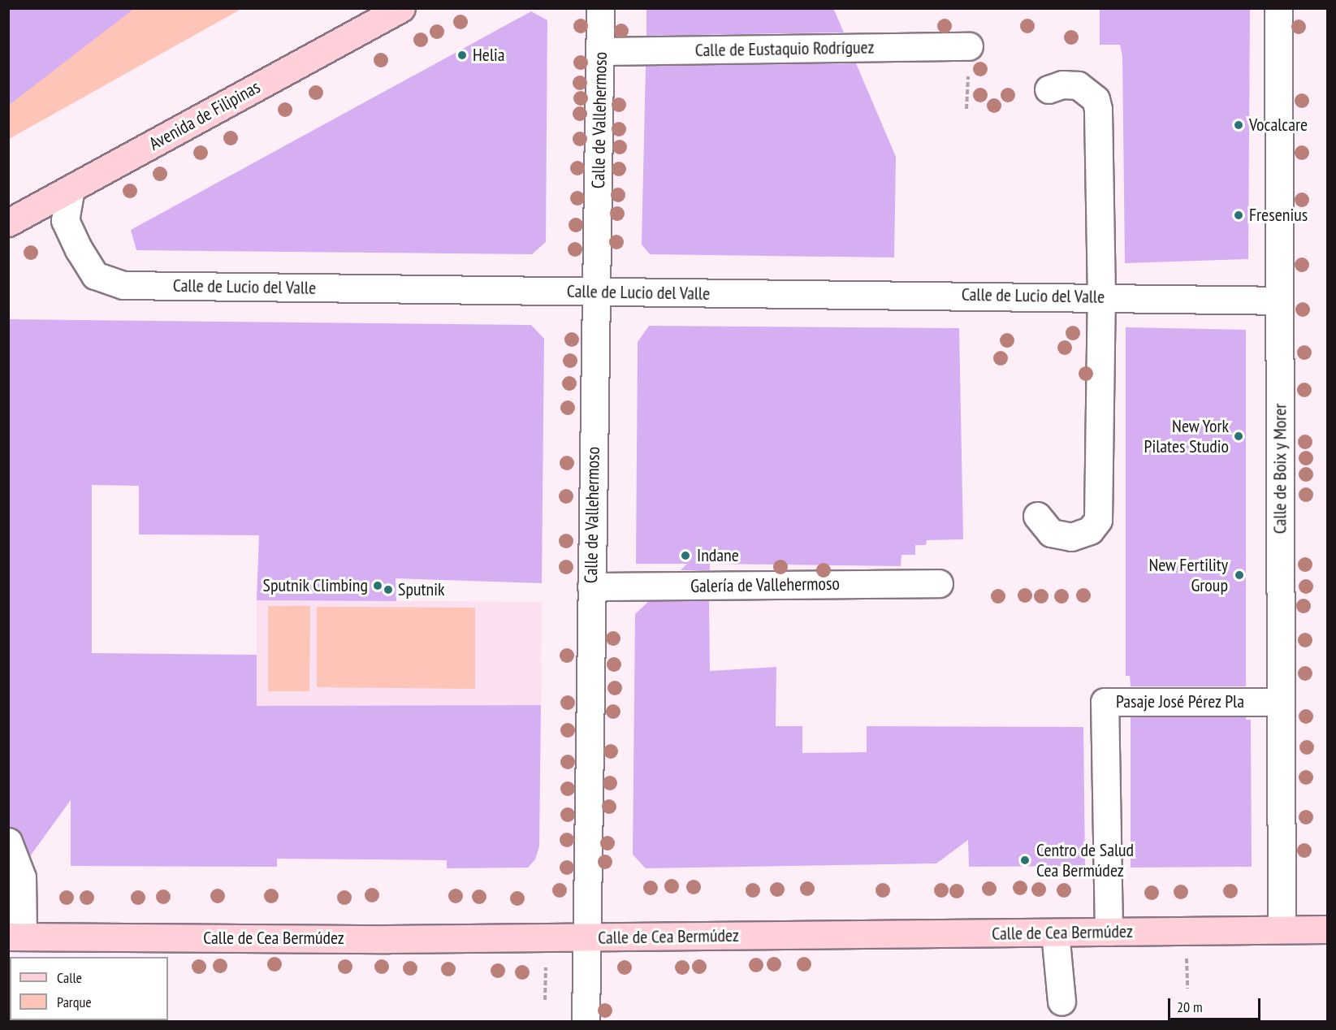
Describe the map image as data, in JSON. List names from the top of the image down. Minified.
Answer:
{"streets":{"main road":["Avenida de Filipinas","Calle de Cea Bermúdez"],"street":["Calle de Eustaquio Rodríguez","Calle de Vallehermoso","Calle de Lucio del Valle","Calle de Boix y Morer","Galería de Vallehermoso","Pasaje José Pérez Pla"]},"crossings":[["Calle de Eustaquio Rodríguez","Calle de Vallehermoso"],["Avenida de Filipinas","Calle de Lucio del Valle"],["Calle de Vallehermoso","Calle de Lucio del Valle"],["Calle de Vallehermoso","Galería de Vallehermoso"],["Calle de Vallehermoso","Calle de Cea Bermúdez"],["Calle de Lucio del Valle","Calle de Boix y Morer"],["Calle de Boix y Morer","Pasaje José Pérez Pla"],["Calle de Boix y Morer","Calle de Cea Bermúdez"],["Pasaje José Pérez Pla","Calle de Cea Bermúdez"]],"places":["Helia","Vocalcare","Fresenius","New York Pilates Studio","Indane","New Fertility Group","Sputnik Climbing","Sputnik","Centro de Salud Cea Bermúdez"],"legend":["Calle","Parque"],"scale_bar":"20 m"}
